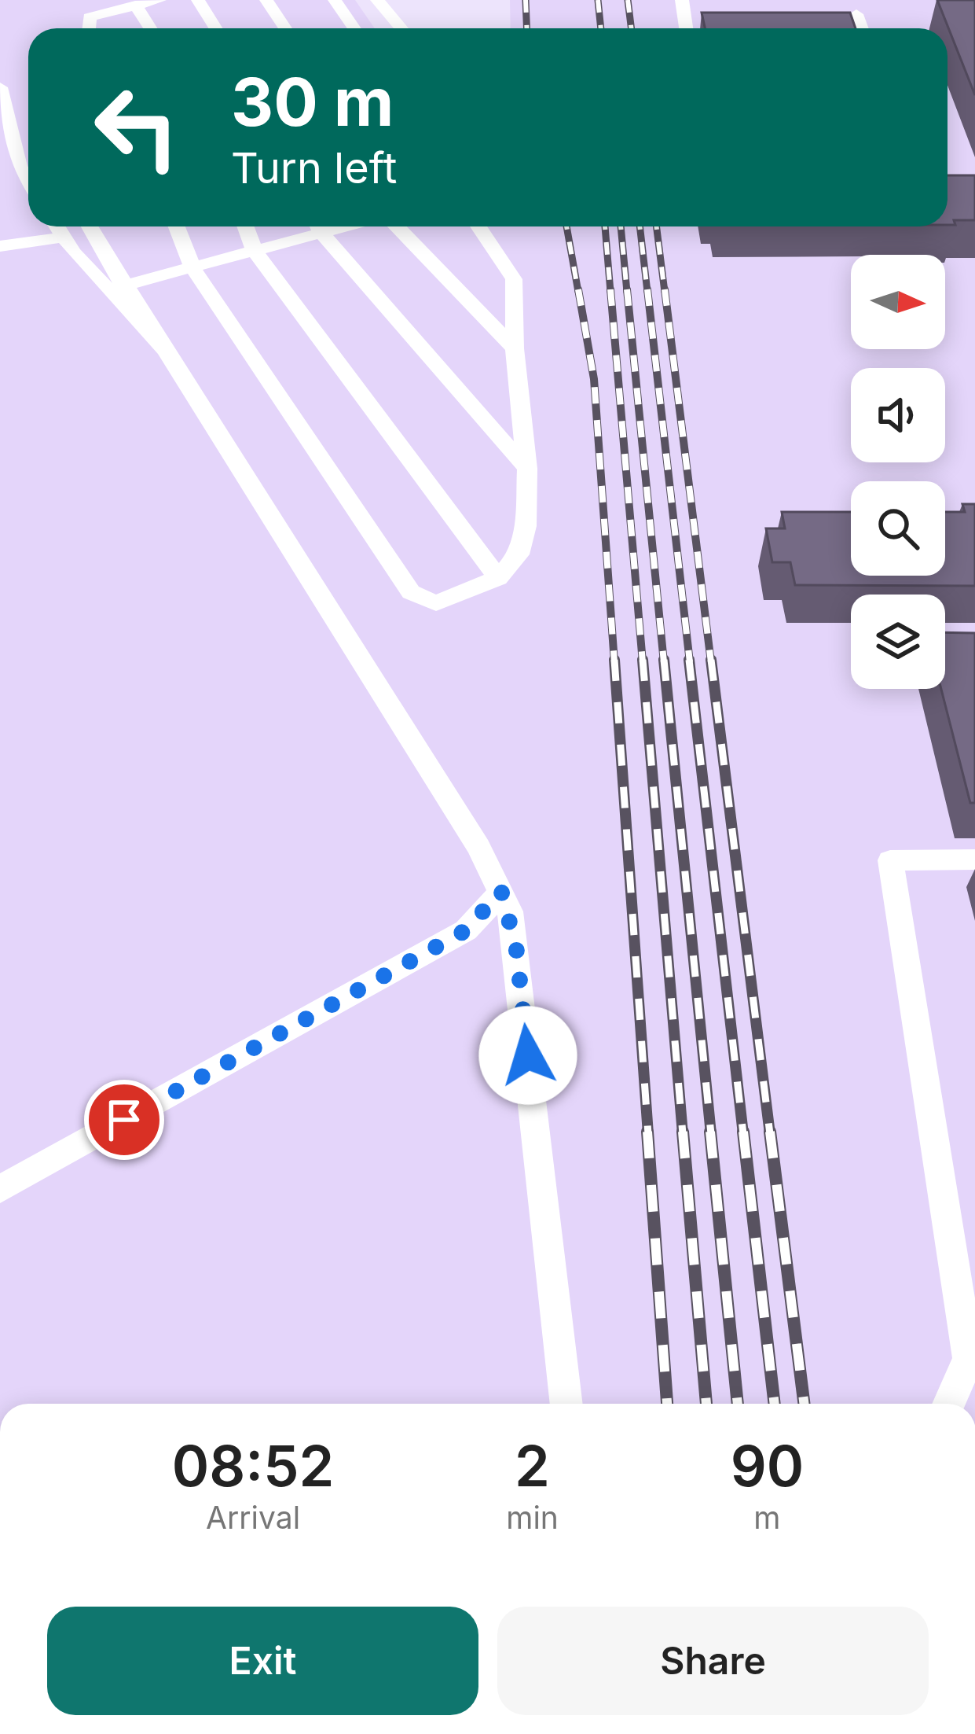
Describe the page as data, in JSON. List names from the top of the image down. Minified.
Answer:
{"north":"right","page":{"turn":["30 m","Turn left"],"eta":["08:52","Arrival","2","min","90","m"],"buttons":["Exit","Share"]}}
